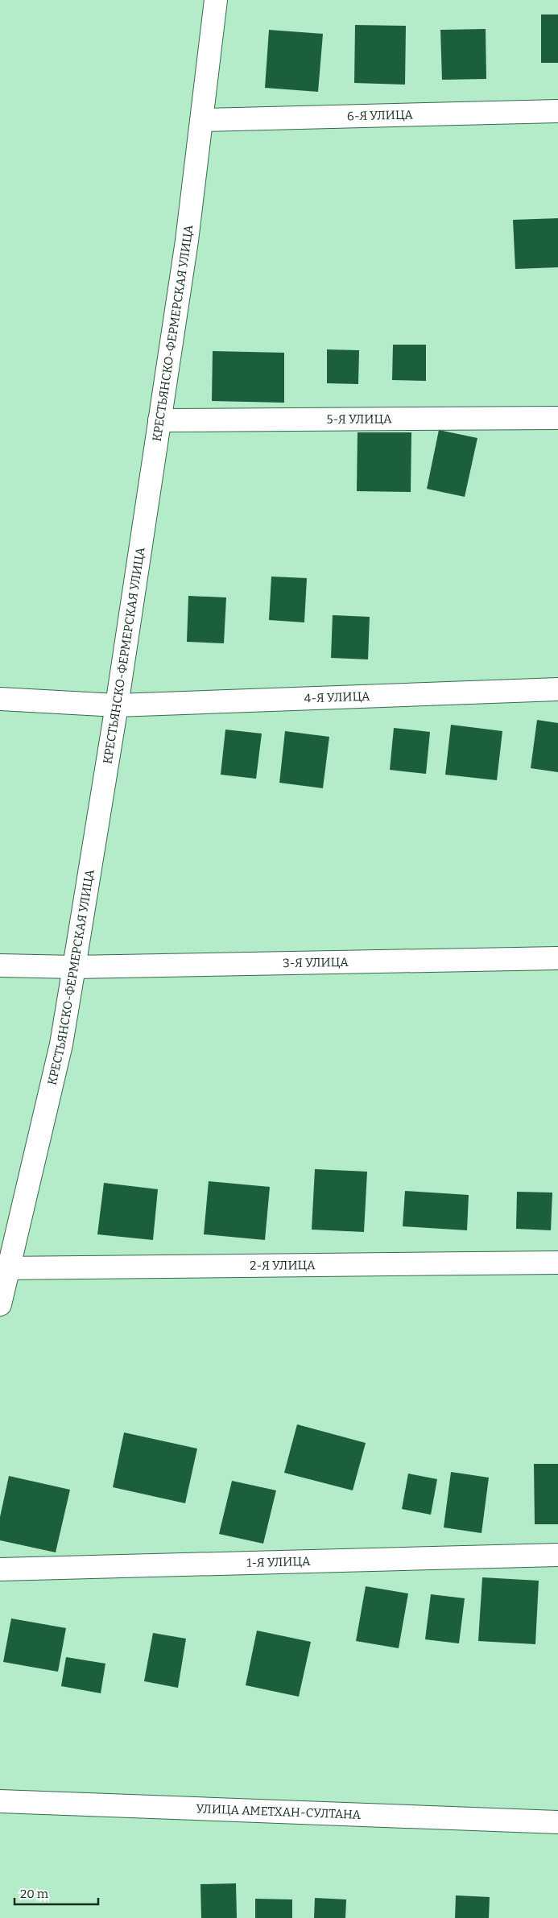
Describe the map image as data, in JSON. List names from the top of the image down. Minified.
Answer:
{"streets":{"street":["6-Я УЛИЦА","КРЕСТЬЯНСКО-ФЕРМЕРСКАЯ УЛИЦА","5-Я УЛИЦА","4-Я УЛИЦА","3-Я УЛИЦА","2-Я УЛИЦА","1-Я УЛИЦА","УЛИЦА АМЕТХАН-СУЛТАНА"]},"crossings":[["6-Я УЛИЦА","КРЕСТЬЯНСКО-ФЕРМЕРСКАЯ УЛИЦА"],["КРЕСТЬЯНСКО-ФЕРМЕРСКАЯ УЛИЦА","5-Я УЛИЦА"],["КРЕСТЬЯНСКО-ФЕРМЕРСКАЯ УЛИЦА","4-Я УЛИЦА"],["КРЕСТЬЯНСКО-ФЕРМЕРСКАЯ УЛИЦА","3-Я УЛИЦА"],["КРЕСТЬЯНСКО-ФЕРМЕРСКАЯ УЛИЦА","2-Я УЛИЦА"]],"scale_bar":"20 m"}
